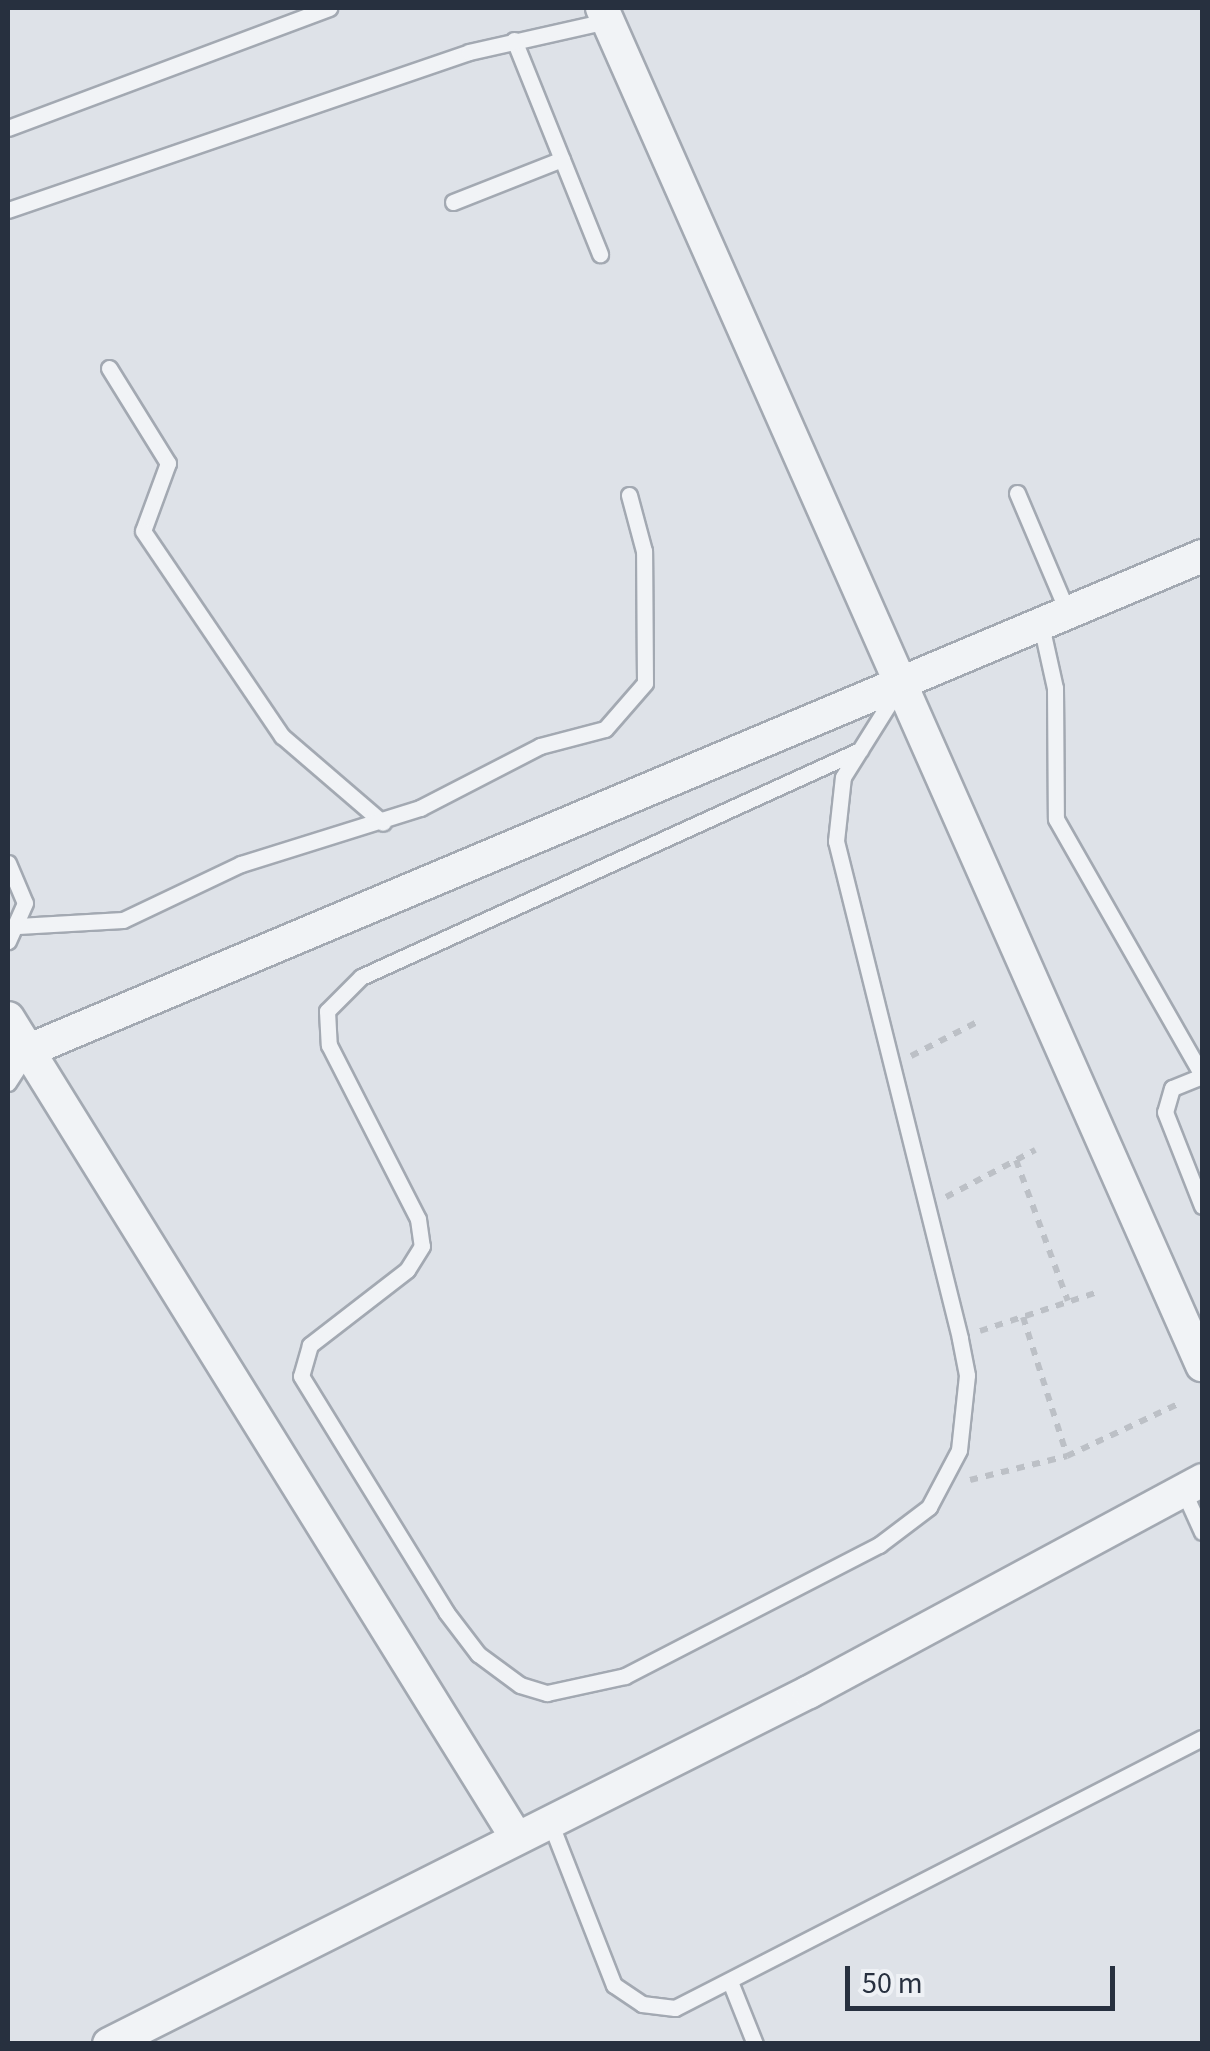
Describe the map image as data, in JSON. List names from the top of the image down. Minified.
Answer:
{"scale_bar":"50 m"}
